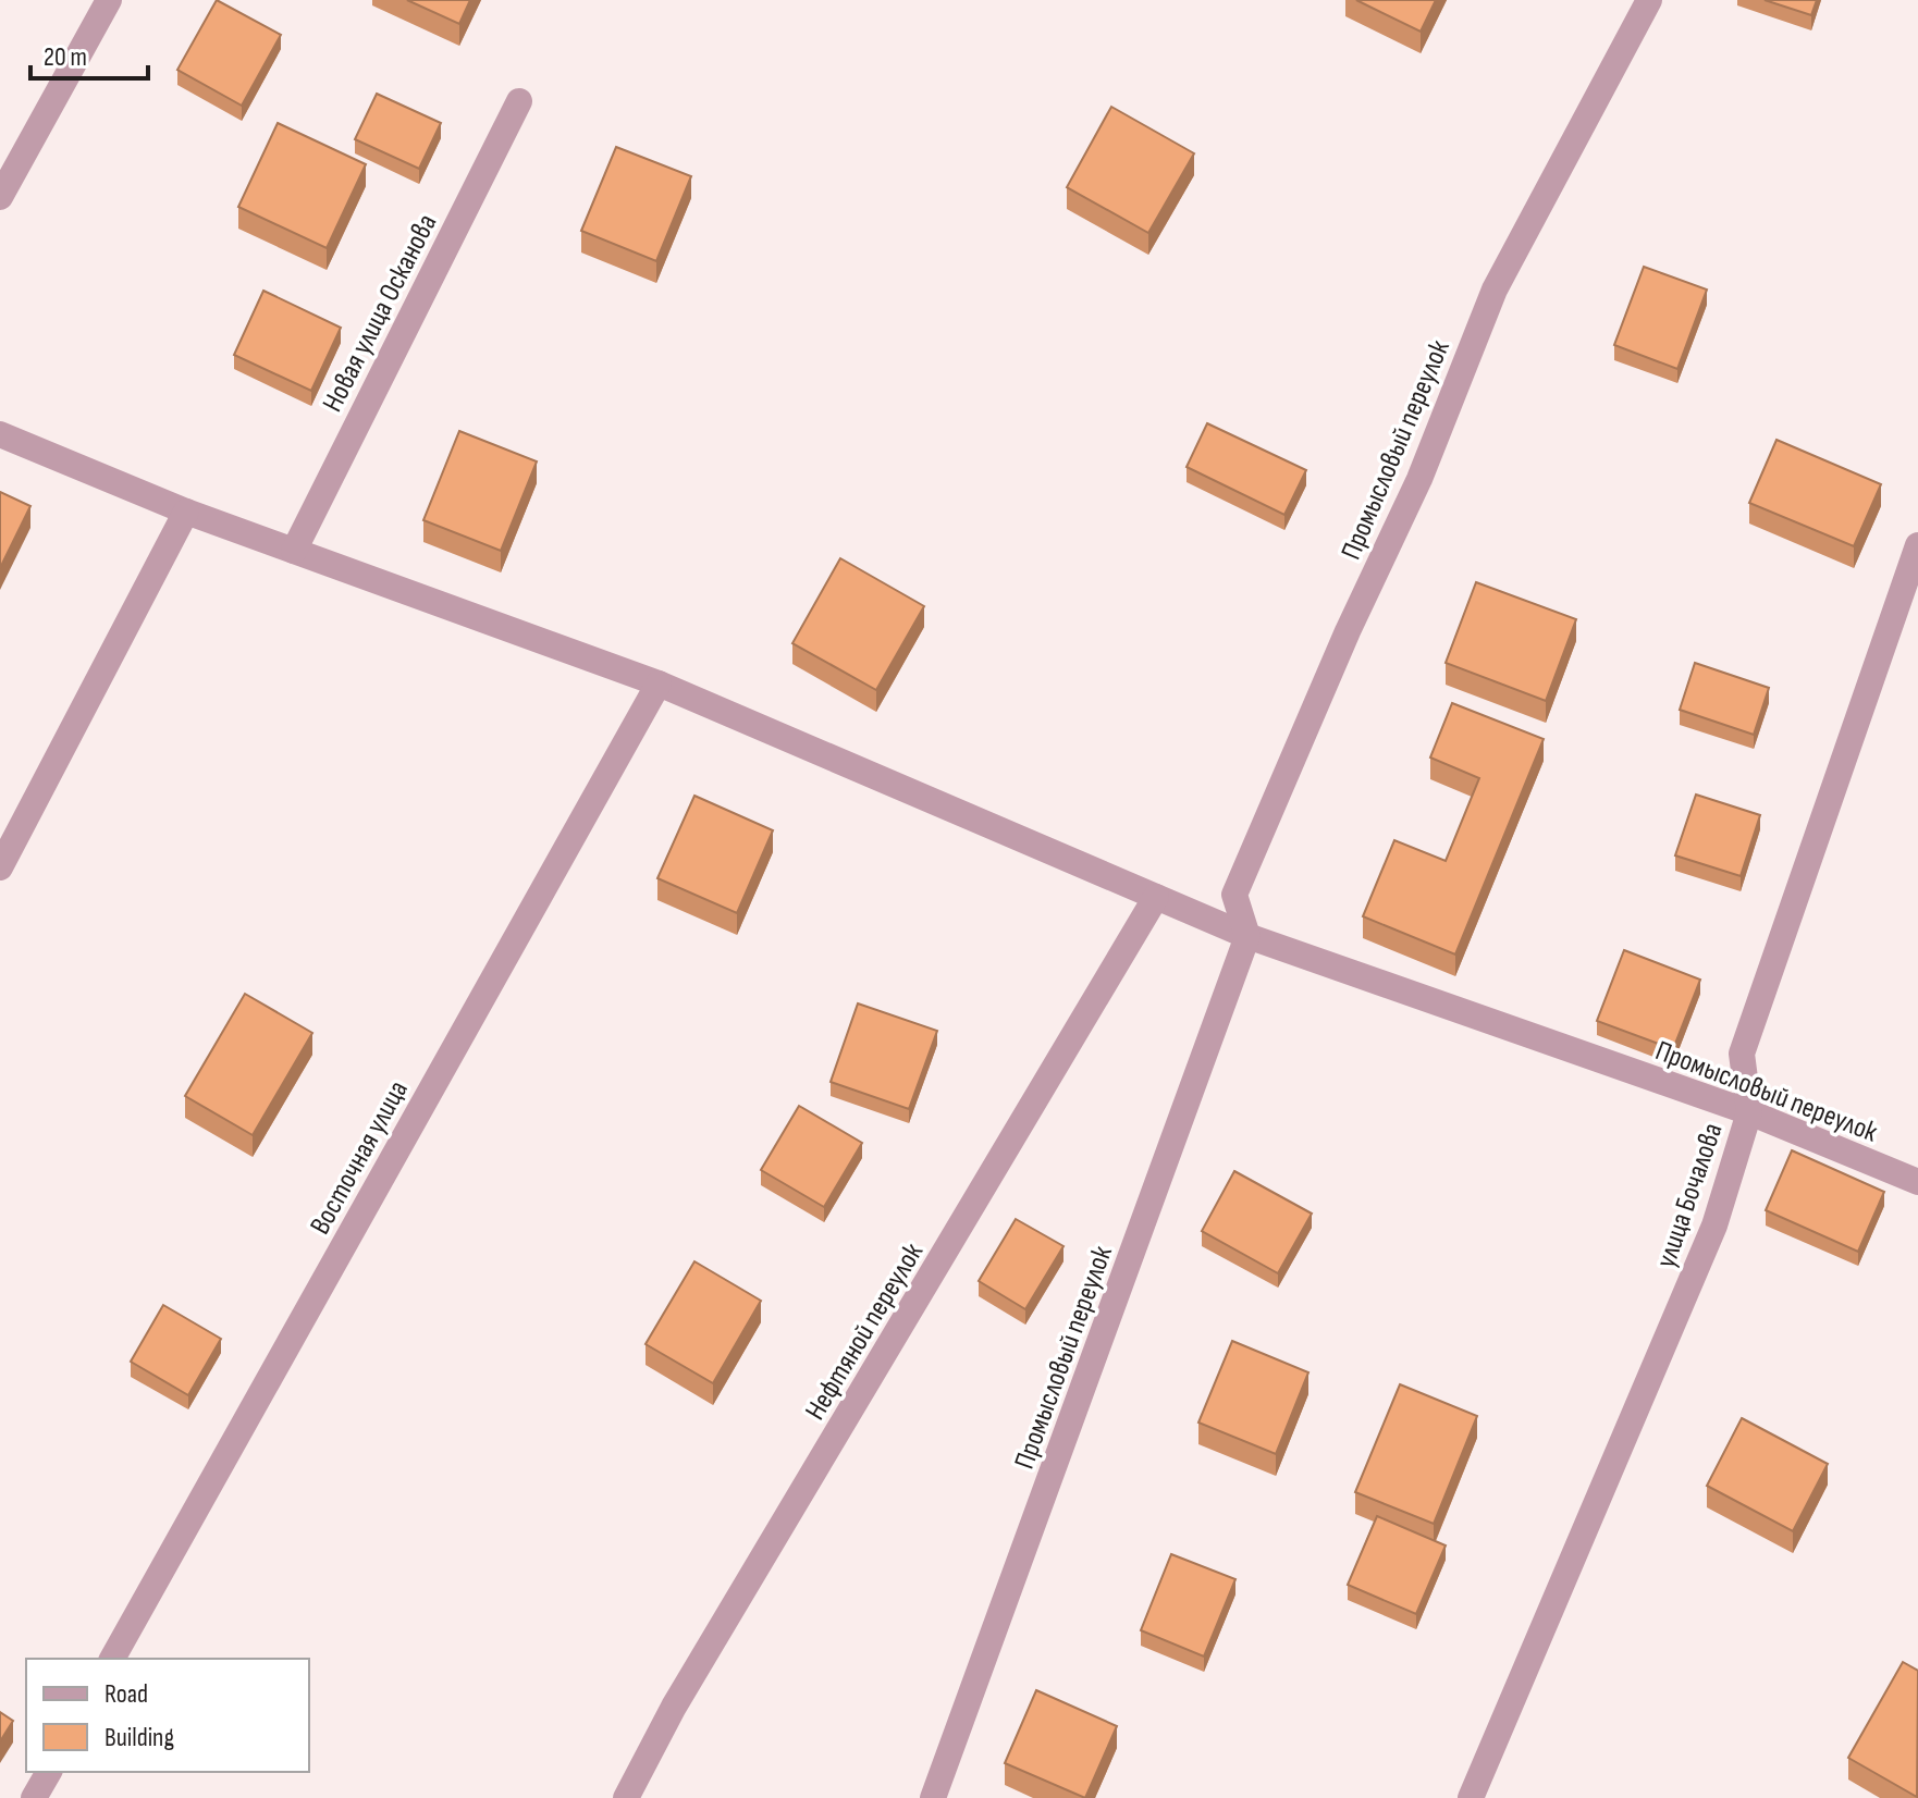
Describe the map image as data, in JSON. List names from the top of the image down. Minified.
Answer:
{"streets":{"street":["Новая улица Осканова","Промысловый переулок","Восточная улица","улица Бочалова","Нефтяной переулок"]},"crossings":[["Промысловый переулок","улица Бочалова"]],"legend":["Road","Building"],"scale_bar":"20 m"}
